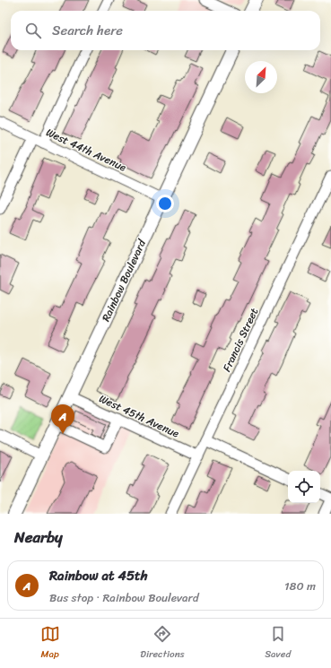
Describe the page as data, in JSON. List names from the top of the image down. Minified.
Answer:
{"streets":{"main road":["Rainbow Boulevard"],"street":["West 44th Avenue","Francis Street","West 45th Avenue"]},"crossings":[["West 44th Avenue","Rainbow Boulevard"],["Rainbow Boulevard","West 45th Avenue"],["Francis Street","West 45th Avenue"]],"north":"top right","page":{"search":"Search here","pins":"A","heading":"Nearby","list":[{"mark":"A","name":"Rainbow at 45th","note":"Bus stop · Rainbow Boulevard","value":"180 m"}],"nav":["Map","Directions","Saved"]}}
